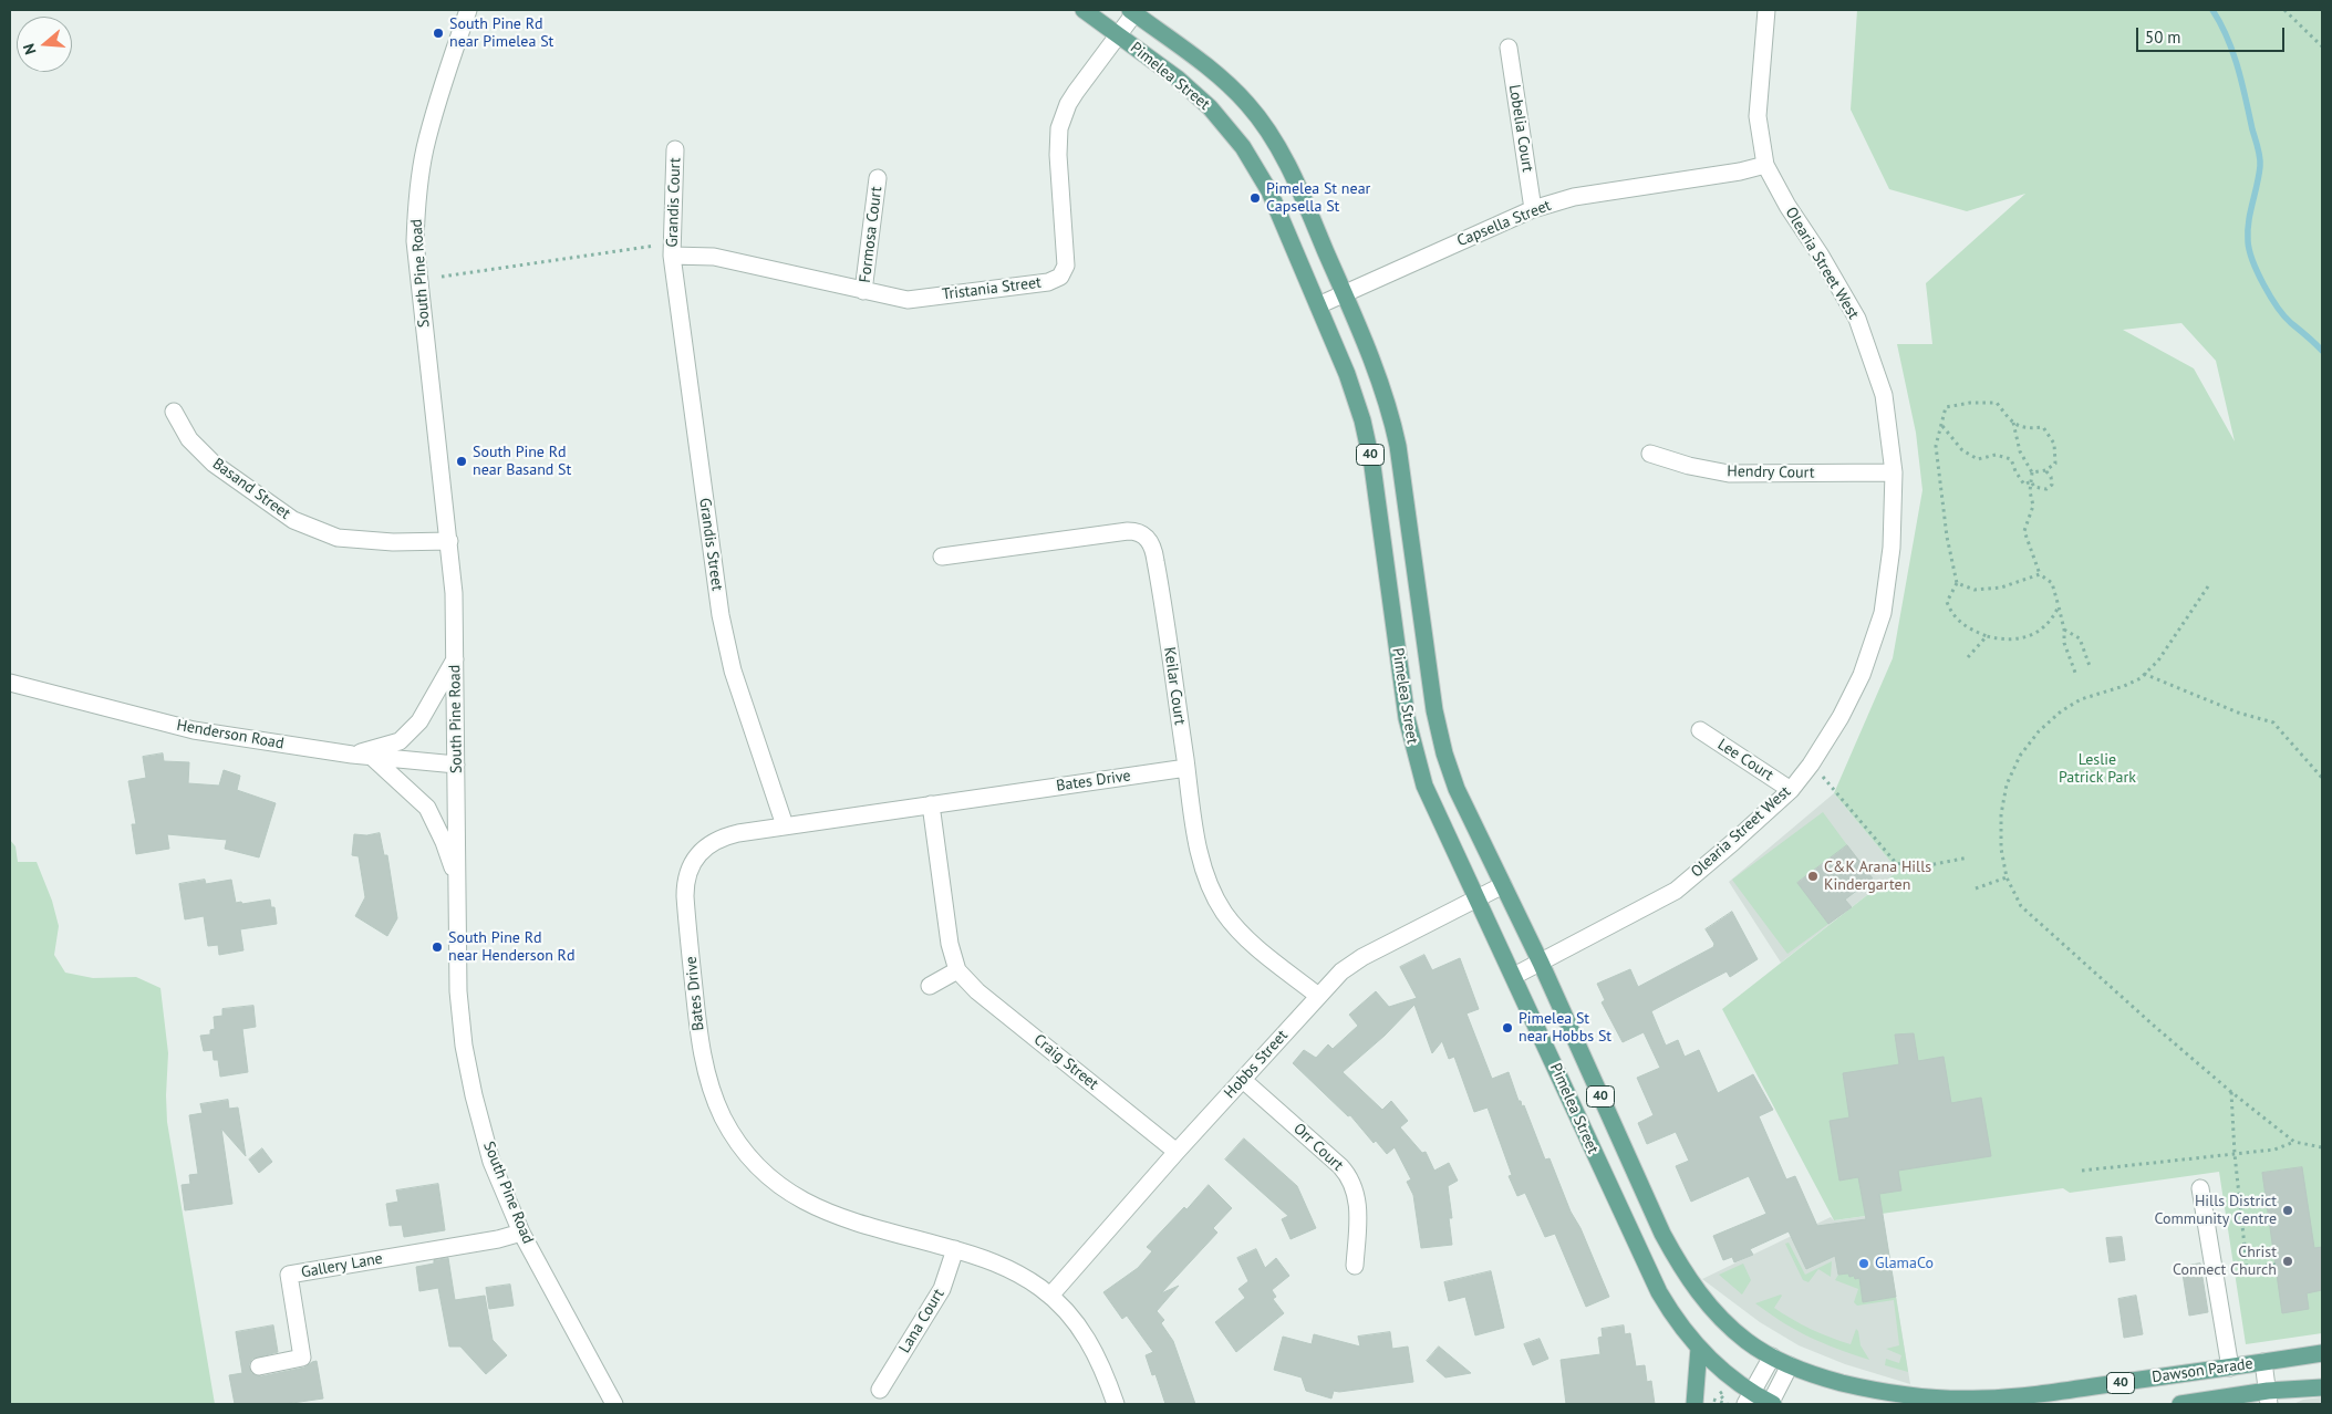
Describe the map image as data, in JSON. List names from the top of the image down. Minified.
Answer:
{"streets":{"main road":["Pimelea Street","40","Dawson Parade"],"street":["Lobelia Court","Grandis Court","Capsella Street","Formosa Court","Olearia Street West","South Pine Road","Tristania Street","Hendry Court","Basand Street","Grandis Street","Keilar Court","Henderson Road","Lee Court","Bates Drive","Craig Street","Hobbs Street","Orr Court","Gallery Lane","Lana Court"]},"crossings":[["Pimelea Street","Capsella Street"],["Pimelea Street","Olearia Street West"],["Pimelea Street","Tristania Street"],["Pimelea Street","40"],["Pimelea Street","Hobbs Street"],["Pimelea Street","Dawson Parade"],["Lobelia Court","Capsella Street"],["Grandis Court","Tristania Street"],["Grandis Court","Grandis Street"],["Capsella Street","Olearia Street West"],["Formosa Court","Tristania Street"],["Olearia Street West","Hendry Court"],["Olearia Street West","Lee Court"],["South Pine Road","Basand Street"],["South Pine Road","Henderson Road"],["South Pine Road","Gallery Lane"],["Tristania Street","Grandis Street"],["Grandis Street","Bates Drive"],["Keilar Court","Bates Drive"],["Keilar Court","Hobbs Street"],["Bates Drive","Craig Street"],["Bates Drive","Hobbs Street"],["Bates Drive","Lana Court"],["Craig Street","Hobbs Street"],["Hobbs Street","Orr Court"]],"parks":["Leslie Patrick Park"],"places":["South Pine Rd near Pimelea St","Pimelea St near Capsella St","South Pine Rd near Basand St","C&K Arana Hills Kindergarten","South Pine Rd near Henderson Rd","Pimelea St near Hobbs St","Hills District Community Centre","Christ Connect Church","GlamaCo"],"scale_bar":"50 m","north":"left"}
